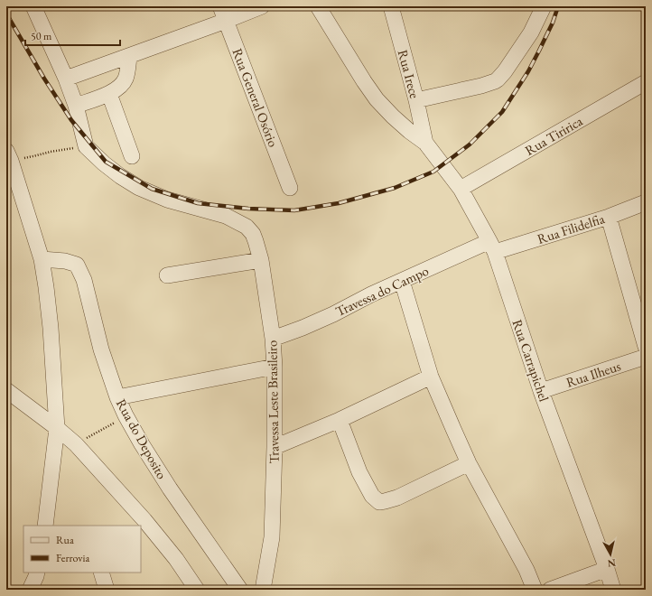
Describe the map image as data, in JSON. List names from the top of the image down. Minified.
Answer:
{"streets":{"street":["Rua Irece","Rua General Osório","Rua Tiririca","Rua Filidelfia","Travessa do Campo","Rua Carrapichel","Rua Ilheus","Travessa Leste Brasileiro","Rua do Deposito"]},"crossings":[["Rua Irece","Rua Carrapichel"],["Rua Tiririca","Rua Carrapichel"],["Rua Filidelfia","Travessa do Campo"],["Rua Filidelfia","Rua Carrapichel"],["Travessa do Campo","Rua Carrapichel"],["Travessa do Campo","Travessa Leste Brasileiro"],["Rua Carrapichel","Rua Ilheus"]],"legend":["Rua","Ferrovia"],"scale_bar":"50 m","north":"bottom"}
